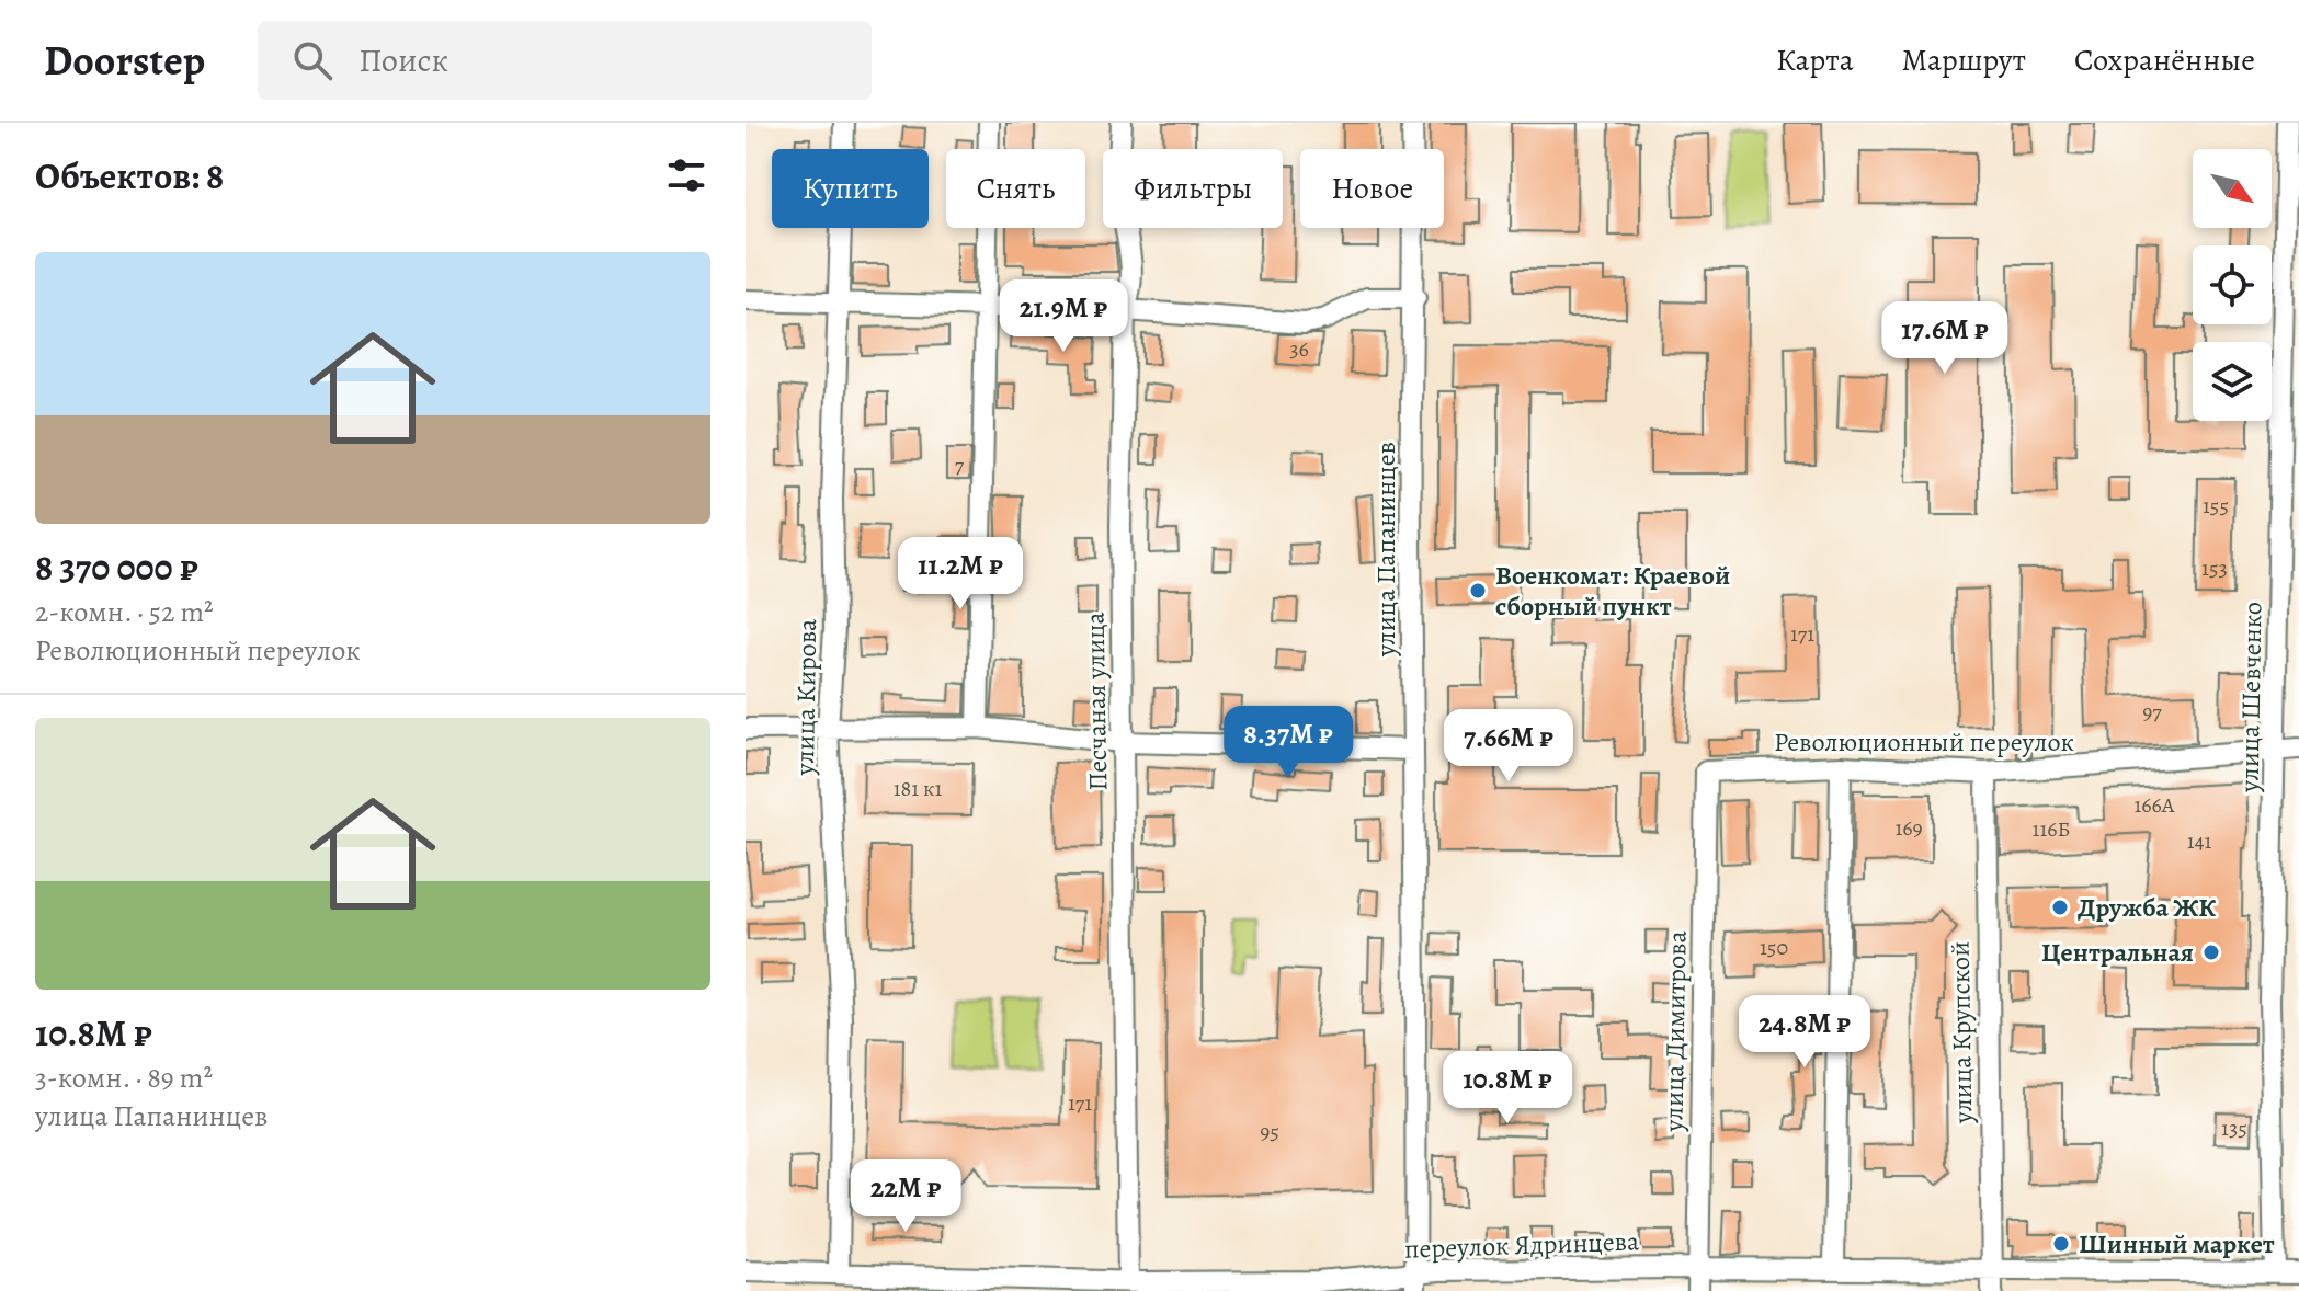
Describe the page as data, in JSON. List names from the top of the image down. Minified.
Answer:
{"streets":{"street":["улица Папанинцев","улица Кирова","улица Шевченко","Песчаная улица","Революционный переулок","улица Димитрова","улица Крупской","переулок Ядринцева"]},"crossings":[["улица Папанинцев","переулок Ядринцева"],["улица Кирова","переулок Ядринцева"],["улица Шевченко","Революционный переулок"],["улица Шевченко","переулок Ядринцева"],["Песчаная улица","переулок Ядринцева"],["Революционный переулок","улица Димитрова"],["Революционный переулок","улица Крупской"],["улица Димитрова","переулок Ядринцева"],["улица Крупской","переулок Ядринцева"]],"places":["Военкомат: Краевой сборный пункт","Дружба ЖК","Центральная","Шинный маркет"],"house_numbers":["36","7","155","153","171","97","181 к1","166А","169","116Б","141","150","171","135","95"],"north":"bottom right","page":{"header":"Doorstep","search":"Поиск","nav":["Карта","Маршрут","Сохранённые"],"heading":"Объектов: 8","chip":["Купить","Снять","Фильтры","Новое"],"list":[{"name":"8 370 000 ₽","note":"2-комн. · 52 m² · Революционный переулок"},{"name":"10.8M ₽","note":"3-комн. · 89 m² · улица Папанинцев"}],"price":["21.9M ₽","17.6M ₽","11.2M ₽","8.37M ₽","7.66M ₽","24.8M ₽","10.8M ₽","22M ₽"]}}
